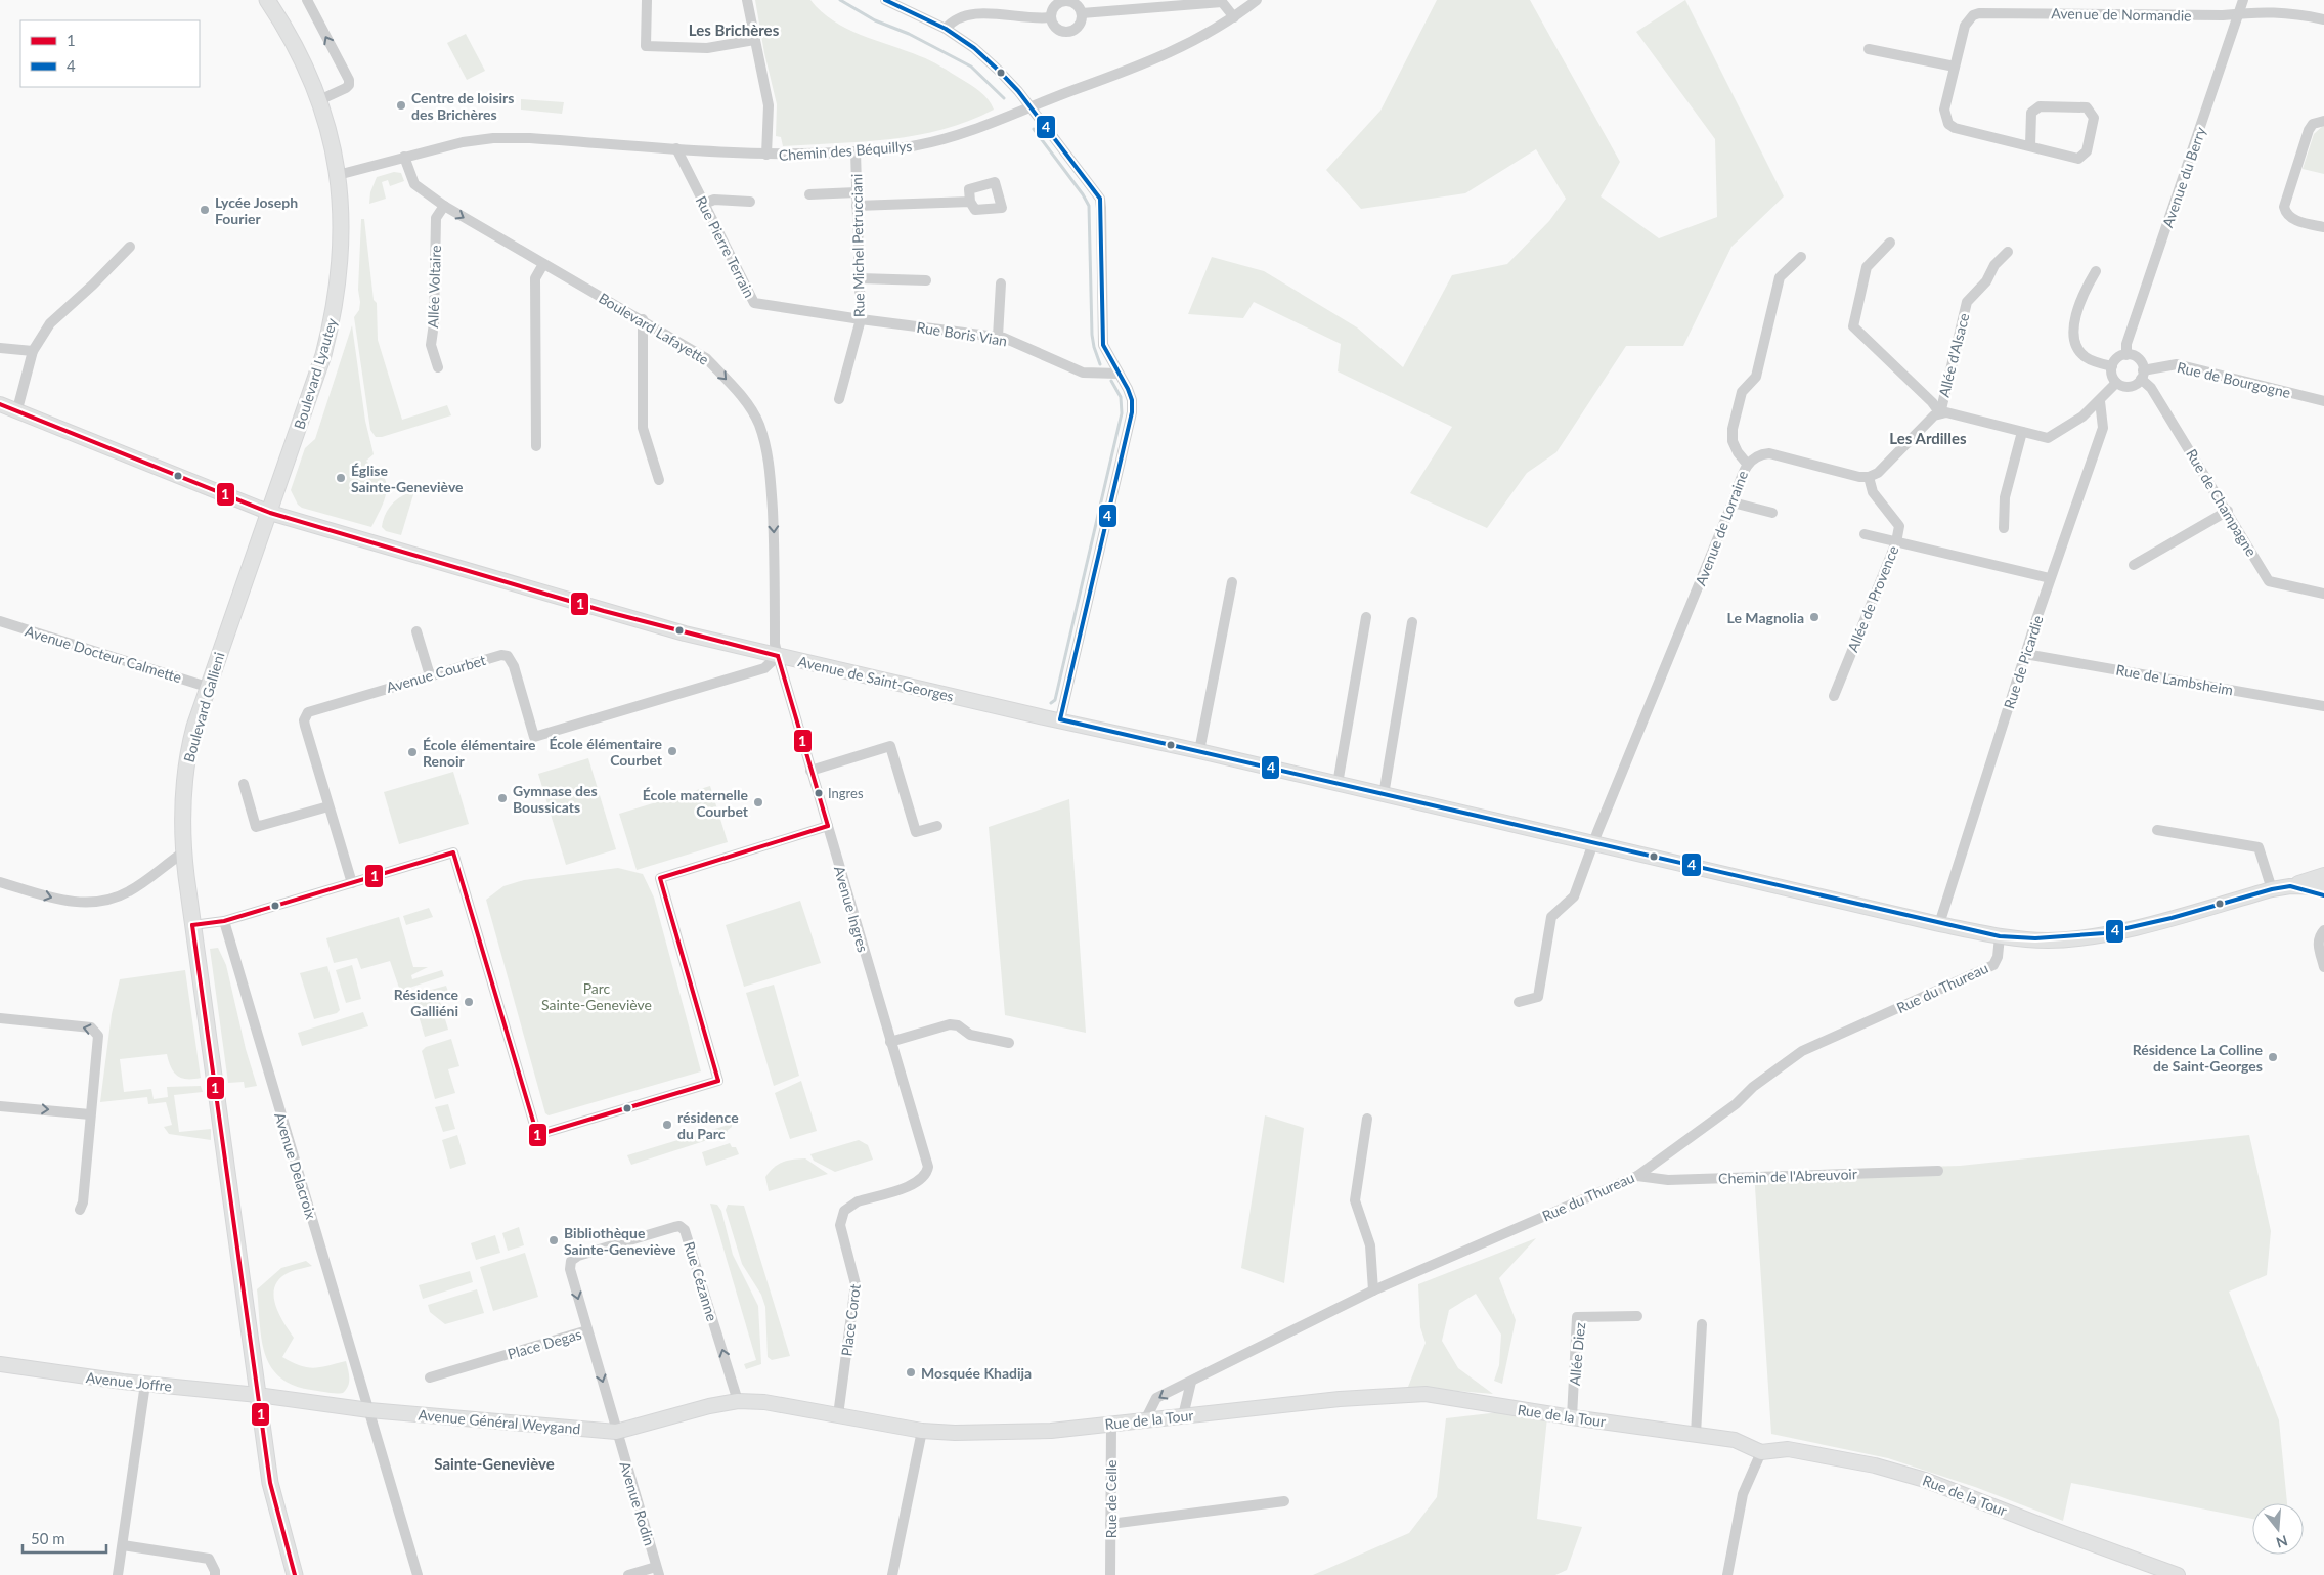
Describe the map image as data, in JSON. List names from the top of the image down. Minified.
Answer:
{"streets":{"main road":["Boulevard Lyautey","Avenue de Saint-Georges","Boulevard Gallieni","Avenue Joffre","Rue de la Tour","Avenue Général Weygand"],"street":["Avenue de Normandie","Chemin des Béquillys","Avenue du Berry","Rue Michel Petrucciani","Rue Pierre Terrain","Allée Voltaire","Boulevard Lafayette","Rue Boris Vian","Allée d'Alsace","Rue de Bourgogne","Rue de Champagne","Avenue de Lorraine","Allée de Provence","Avenue Docteur Calmette","Rue de Picardie","Avenue Courbet","Rue de Lambsheim","Avenue Ingres","Rue du Thureau","Avenue Delacroix","Chemin de l'Abreuvoir","Rue Cézanne","Place Corot","Place Degas","Allée Diez","Rue de Celle","Avenue Rodin"]},"crossings":[["Avenue de Normandie","Avenue du Berry"],["Chemin des Béquillys","Rue Michel Petrucciani"],["Chemin des Béquillys","Rue Pierre Terrain"],["Chemin des Béquillys","Boulevard Lafayette"],["Avenue du Berry","Rue de Bourgogne"],["Avenue du Berry","Rue de Champagne"],["Rue Michel Petrucciani","Rue Pierre Terrain"],["Rue Michel Petrucciani","Rue Boris Vian"],["Rue Pierre Terrain","Rue Boris Vian"],["Allée Voltaire","Boulevard Lafayette"],["Boulevard Lafayette","Avenue Courbet"],["Boulevard Lafayette","Avenue de Saint-Georges"],["Boulevard Lafayette","Avenue Ingres"],["Boulevard Lyautey","Avenue de Saint-Georges"],["Boulevard Lyautey","Boulevard Gallieni"],["Rue de Bourgogne","Rue de Champagne"],["Avenue de Lorraine","Allée de Provence"],["Avenue de Lorraine","Avenue de Saint-Georges"],["Avenue Docteur Calmette","Boulevard Gallieni"],["Rue de Picardie","Avenue de Saint-Georges"],["Rue de Picardie","Rue de Lambsheim"],["Avenue Courbet","Avenue de Saint-Georges"],["Avenue Courbet","Avenue Ingres"],["Avenue de Saint-Georges","Boulevard Gallieni"],["Avenue de Saint-Georges","Avenue Ingres"],["Avenue de Saint-Georges","Rue du Thureau"],["Boulevard Gallieni","Avenue Joffre"],["Boulevard Gallieni","Avenue Général Weygand"],["Avenue Ingres","Place Corot"],["Rue du Thureau","Chemin de l'Abreuvoir"],["Rue du Thureau","Rue de la Tour"],["Avenue Delacroix","Avenue Général Weygand"],["Rue Cézanne","Place Degas"],["Rue Cézanne","Avenue Général Weygand"],["Place Corot","Rue de la Tour"],["Place Corot","Avenue Général Weygand"],["Place Degas","Avenue Général Weygand"],["Place Degas","Avenue Rodin"],["Allée Diez","Rue de la Tour"],["Avenue Joffre","Avenue Général Weygand"],["Rue de la Tour","Avenue Général Weygand"],["Rue de la Tour","Rue de Celle"],["Avenue Général Weygand","Avenue Rodin"]],"one_way":["Boulevard Lafayette","Place Degas"],"districts":["Les Brichères","Les Ardilles","Sainte-Geneviève"],"parks":["Parc Sainte-Geneviève"],"places":["Centre de loisirs des Brichères","Lycée Joseph Fourier","Église Sainte-Geneviève","Le Magnolia","École élémentaire Courbet","École élémentaire Renoir","Ingres","Gymnase des Boussicats","École maternelle Courbet","Résidence Galliéni","Résidence La Colline de Saint-Georges","résidence du Parc","Bibliothèque Sainte-Geneviève","Mosquée Khadija"],"lines":["transit line 4","transit line 1"],"legend":["1","4"],"scale_bar":"50 m","north":"bottom"}
